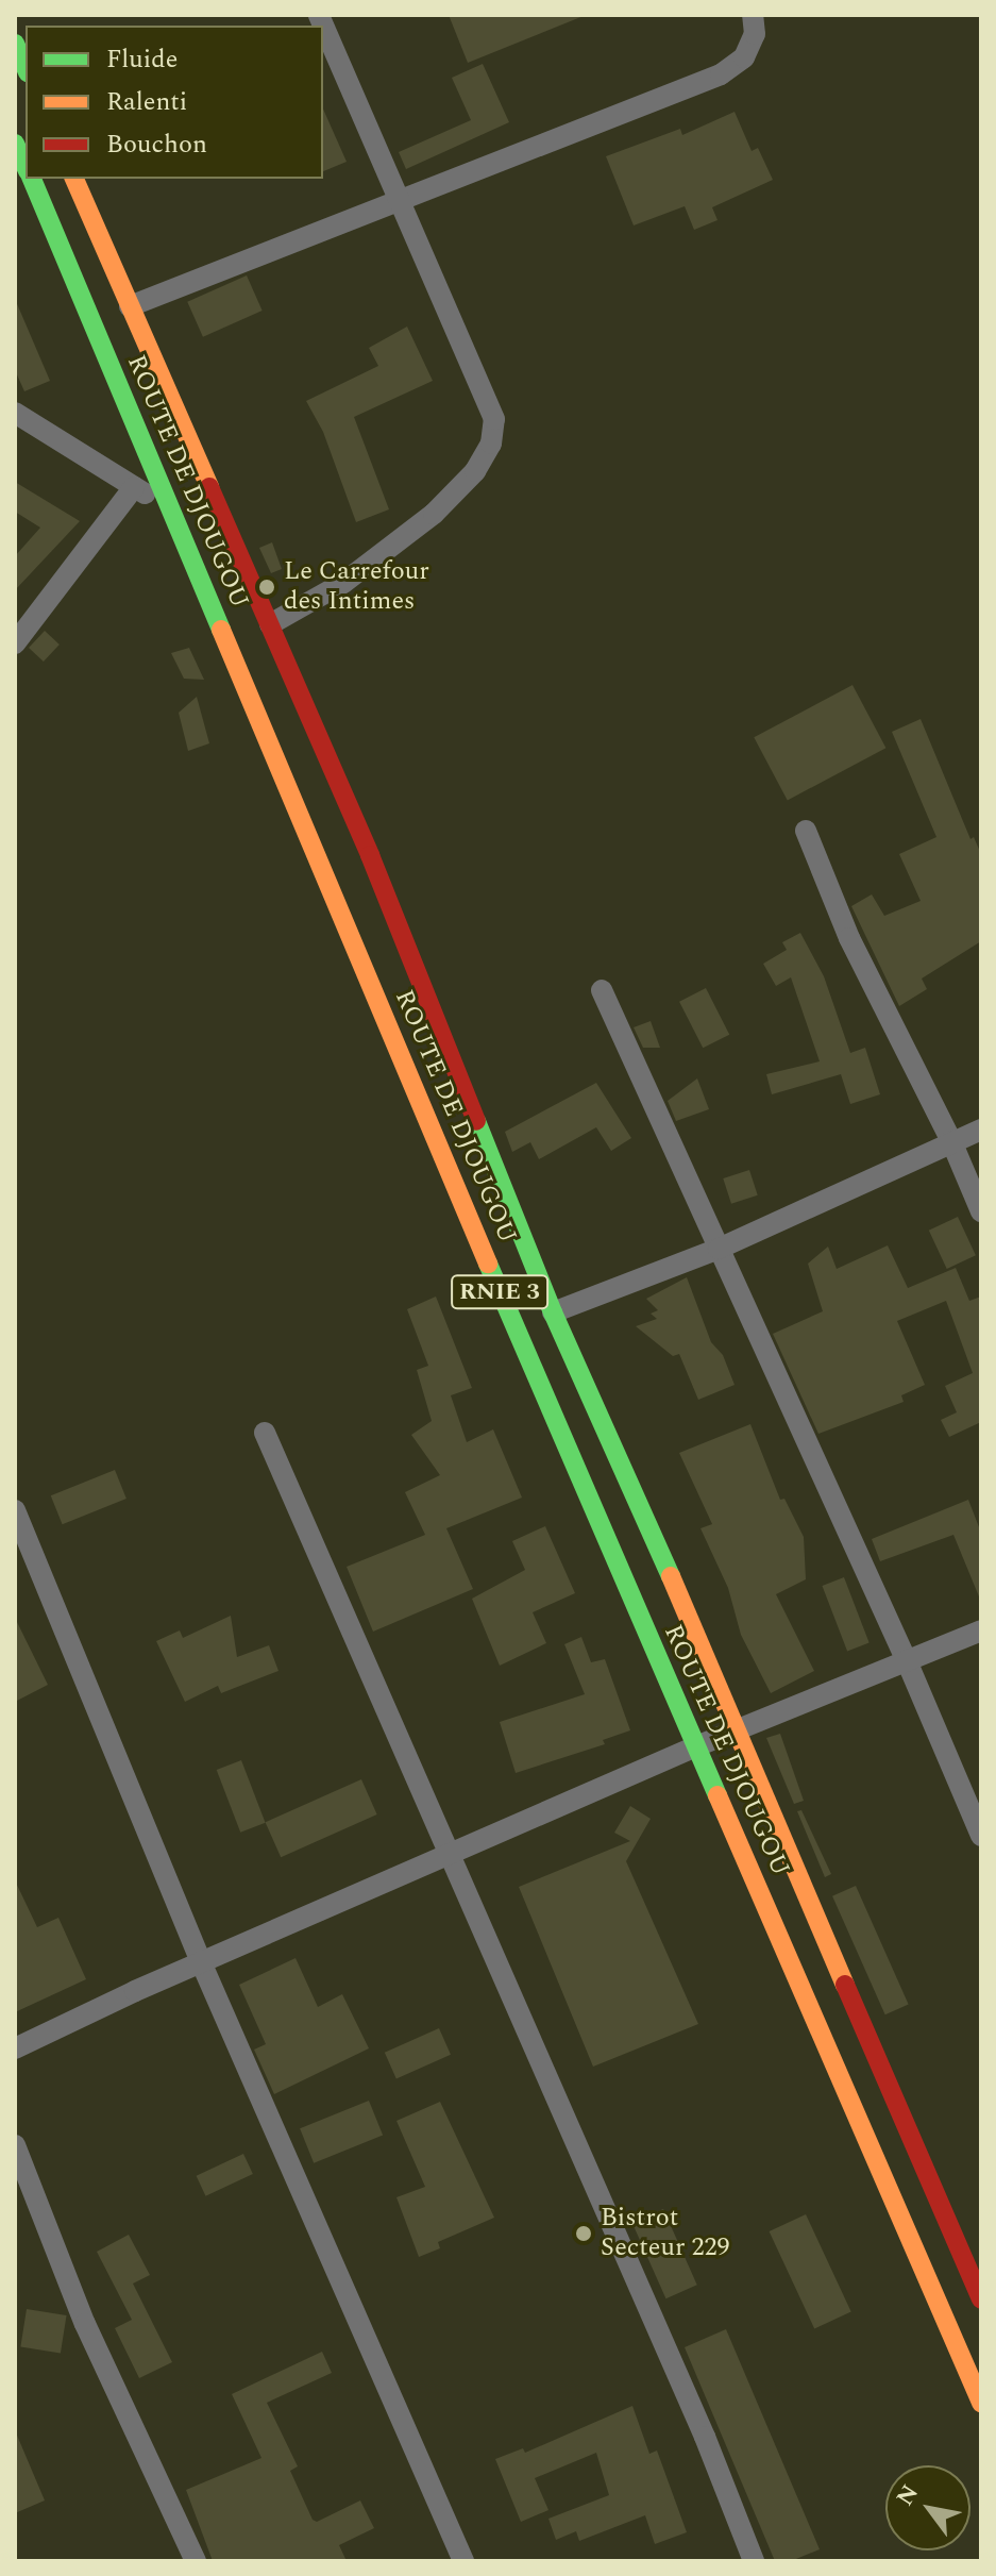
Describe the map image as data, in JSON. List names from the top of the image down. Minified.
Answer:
{"streets":{"highway":["ROUTE DE DJOUGOU","RNIE 3"]},"places":["Le Carrefour des Intimes","Bistrot Secteur 229"],"legend":["Fluide","Ralenti","Bouchon"],"north":"top left"}
